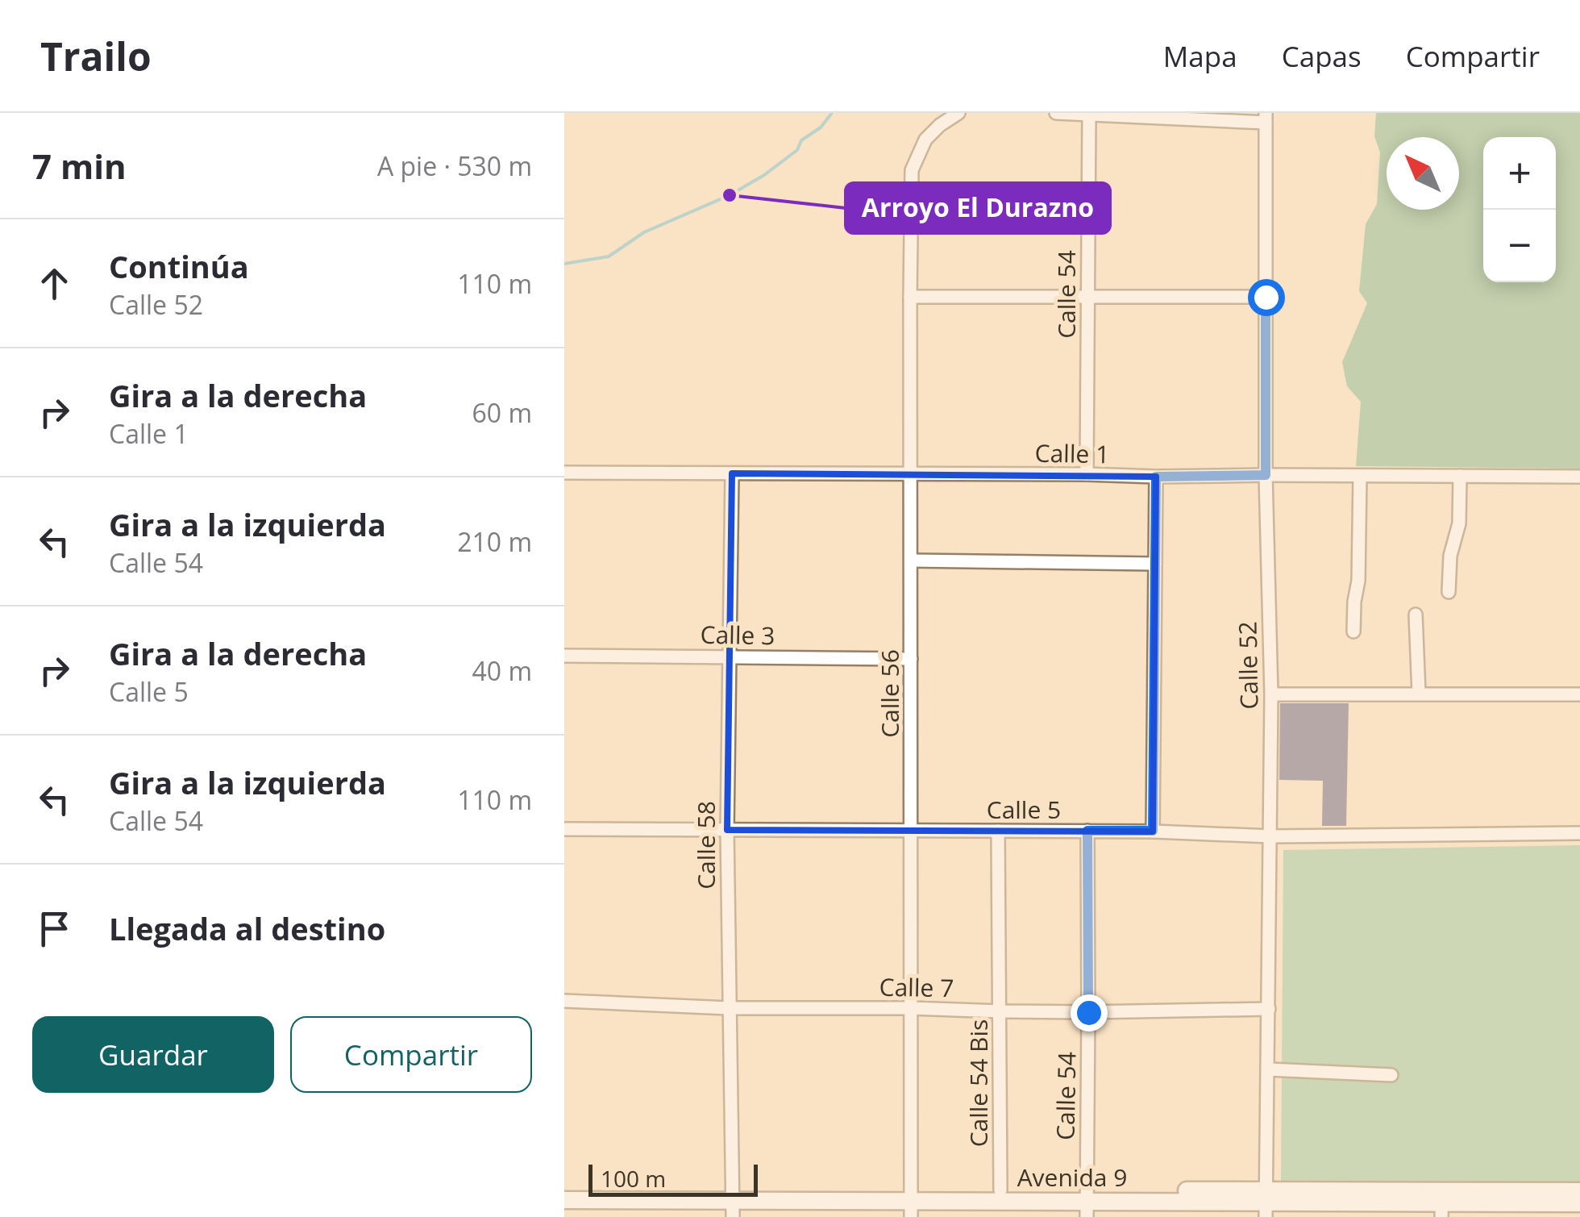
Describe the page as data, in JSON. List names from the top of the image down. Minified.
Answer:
{"streets":{"main road":["Avenida 9"],"street":["Calle 54","Calle 1","Calle 3","Calle 52","Calle 56","Calle 5","Calle 58","Calle 7","Calle 54 Bis"]},"crossings":[["Calle 54","Calle 1"],["Calle 54","Calle 5"],["Calle 54","Calle 7"],["Calle 54","Avenida 9"],["Calle 1","Calle 52"],["Calle 1","Calle 56"],["Calle 1","Calle 58"],["Calle 3","Calle 56"],["Calle 3","Calle 58"],["Calle 52","Calle 5"],["Calle 52","Calle 7"],["Calle 52","Avenida 9"],["Calle 56","Calle 5"],["Calle 56","Calle 7"],["Calle 56","Avenida 9"],["Calle 5","Calle 58"],["Calle 5","Calle 54 Bis"],["Calle 58","Calle 7"],["Calle 58","Avenida 9"],["Calle 7","Calle 54 Bis"],["Calle 54 Bis","Avenida 9"]],"places":["Arroyo El Durazno"],"scale_bar":"100 m","north":"top left","page":{"header":"Trailo","nav":["Mapa","Capas","Compartir"],"heading":["7 min","A pie · 530 m"],"map_buttons":["+","−"],"list":[["Continúa","Calle 52","110 m"],["Gira a la derecha","Calle 1","60 m"],["Gira a la izquierda","Calle 54","210 m"],["Gira a la derecha","Calle 5","40 m"],["Gira a la izquierda","Calle 54","110 m"],"Llegada al destino"],"buttons":["Guardar","Compartir"],"scale":"100 m"}}
